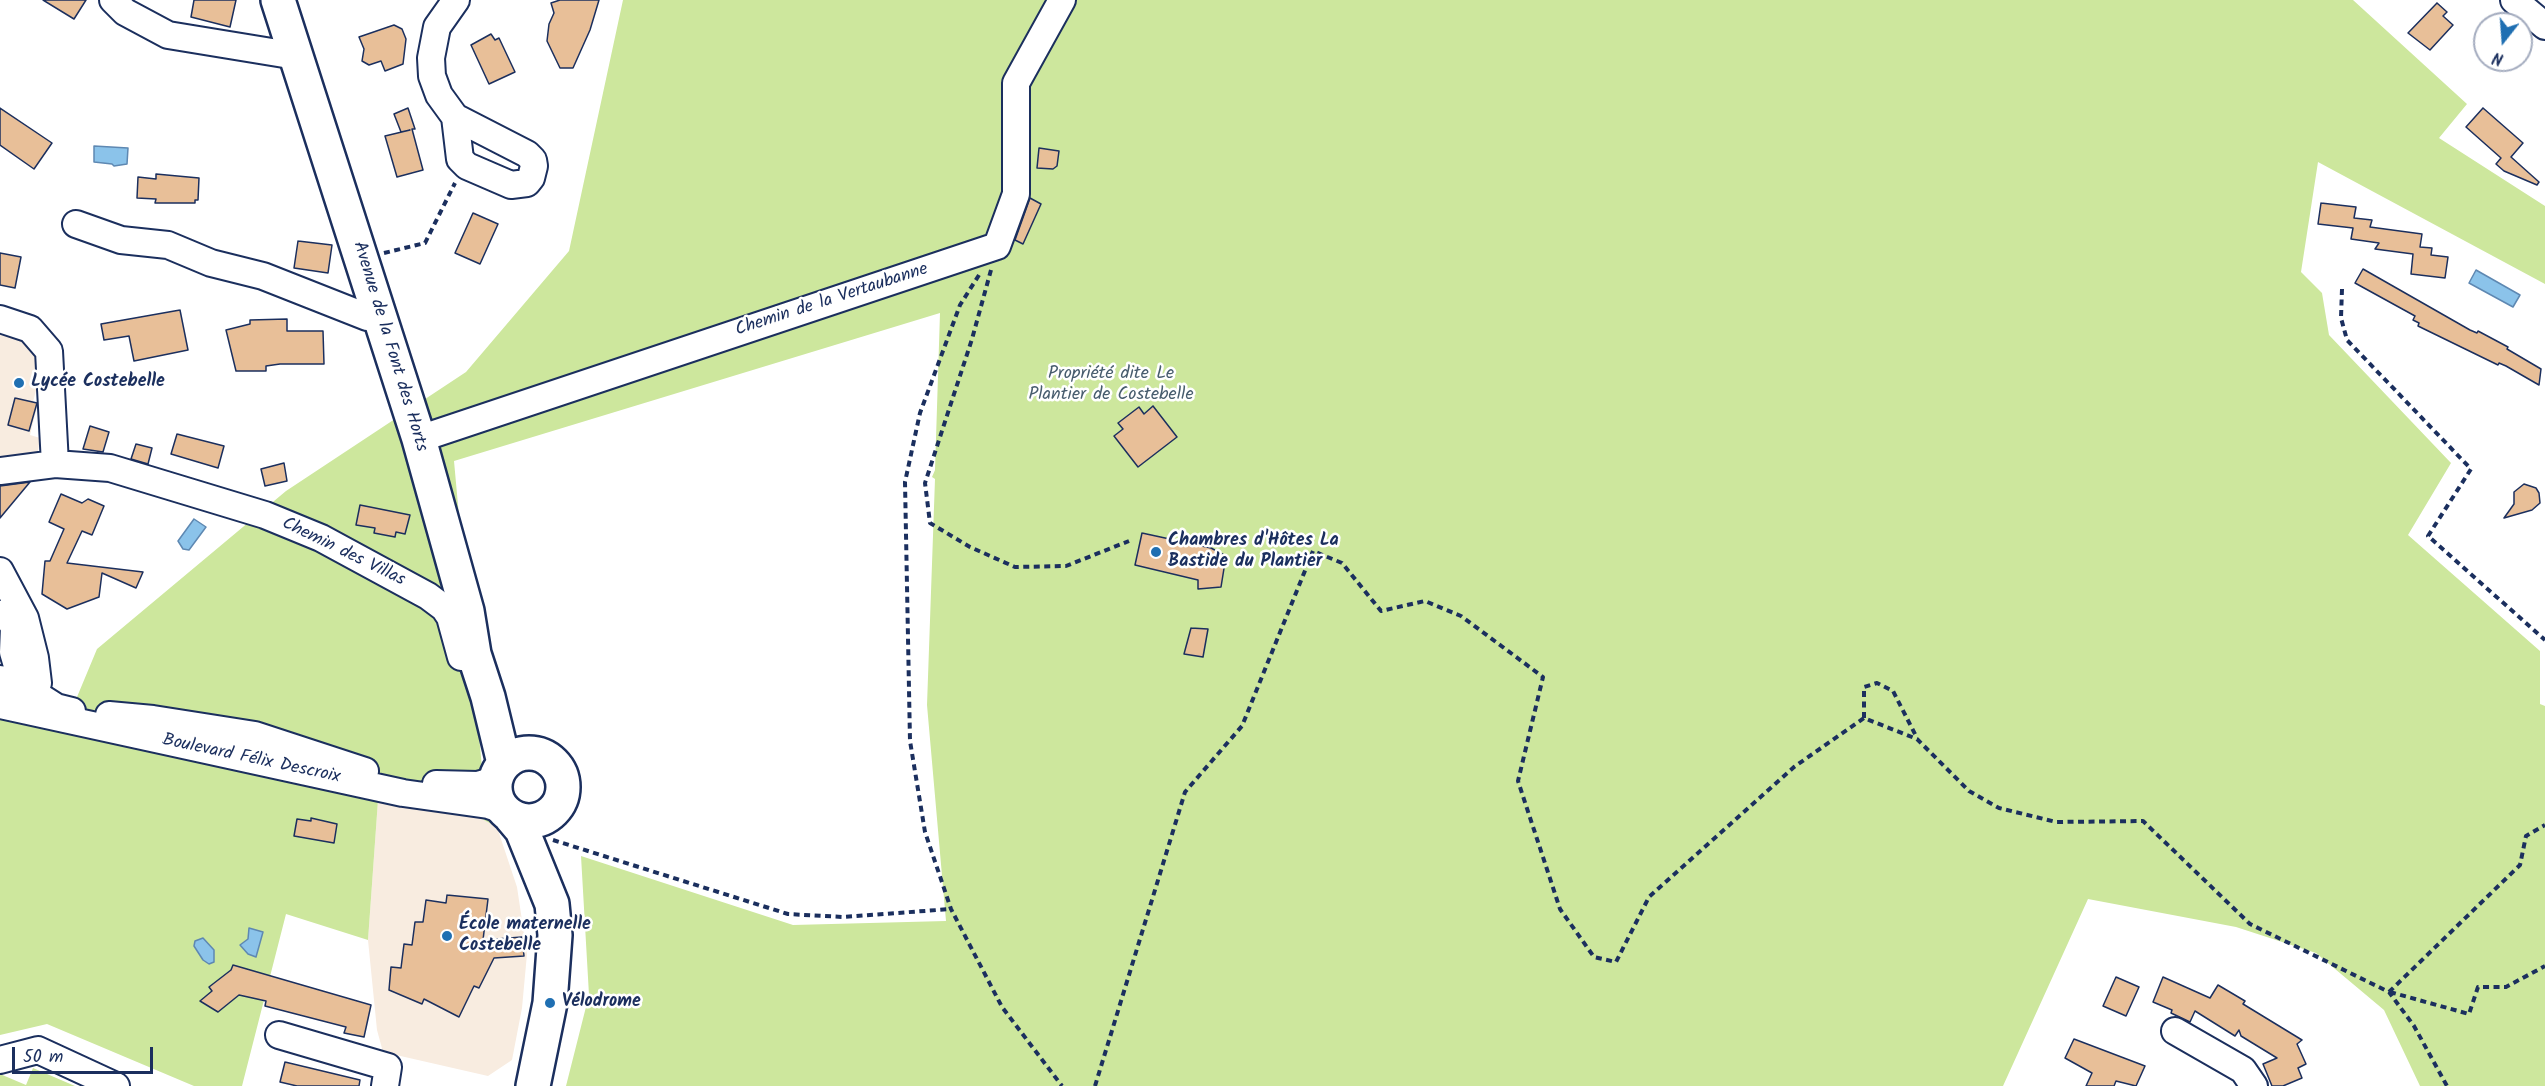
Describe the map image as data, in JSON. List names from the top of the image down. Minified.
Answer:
{"streets":{"main road":["Avenue de la Font des Horts"],"street":["Chemin de la Vertaubanne","Chemin des Villas","Boulevard Félix Descroix"]},"crossings":[["Chemin de la Vertaubanne","Avenue de la Font des Horts"],["Avenue de la Font des Horts","Chemin des Villas"],["Avenue de la Font des Horts","Boulevard Félix Descroix"],["Chemin des Villas","Boulevard Félix Descroix"]],"parks":["Propriété dite Le Plantier de Costebelle"],"places":["Lycée Costebelle","Chambres d'Hôtes La Bastide du Plantier","École maternelle Costebelle","Vélodrome"],"scale_bar":"50 m","north":"bottom"}
